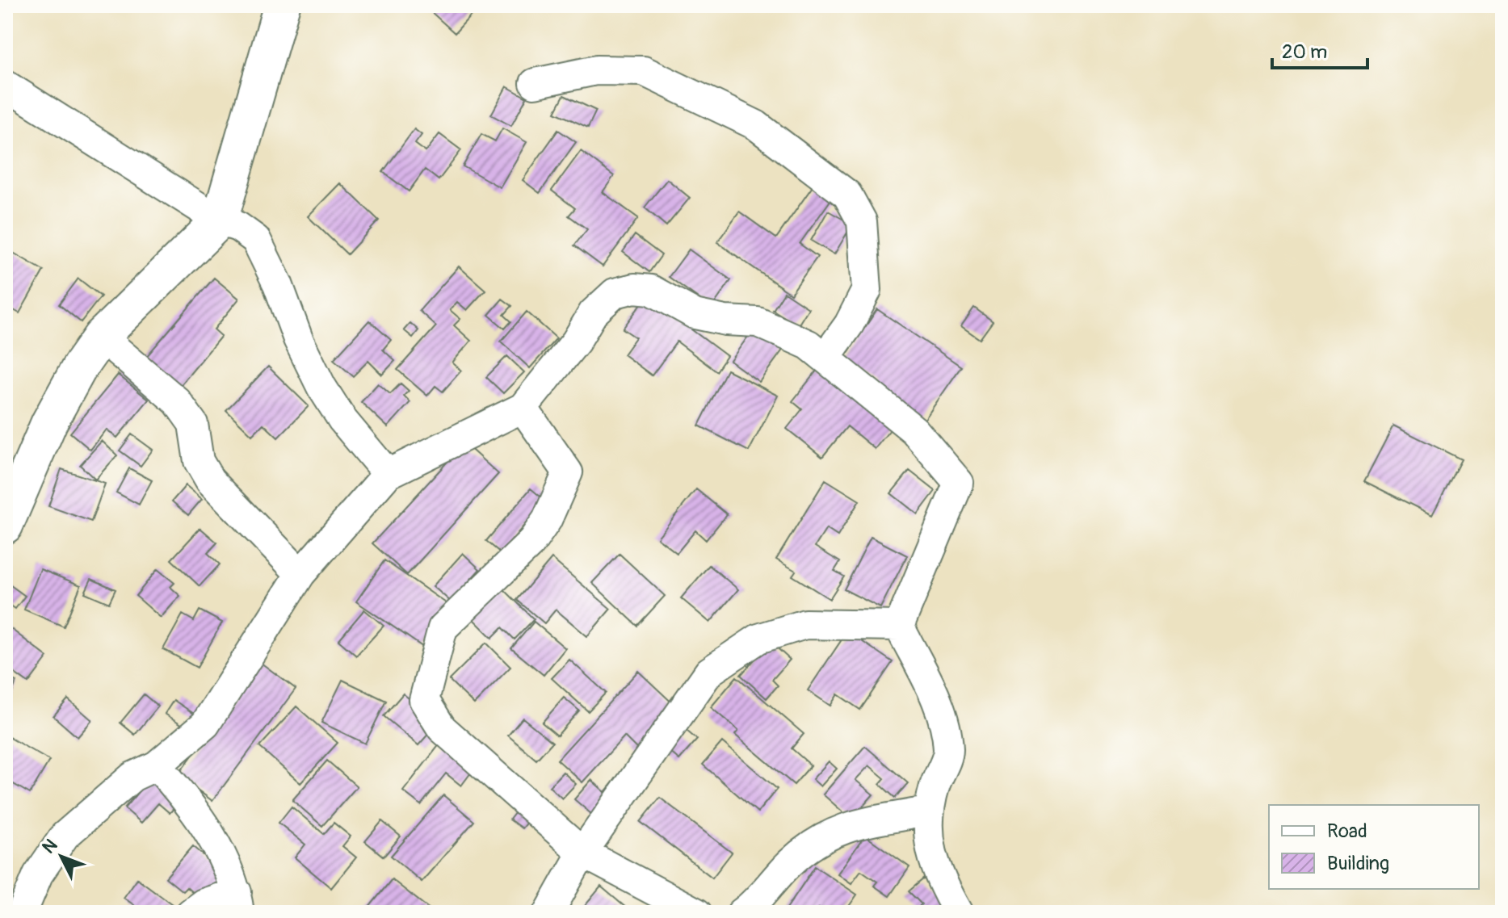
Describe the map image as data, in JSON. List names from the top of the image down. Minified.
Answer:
{"legend":["Road","Building"],"scale_bar":"20 m","north":"top left"}
